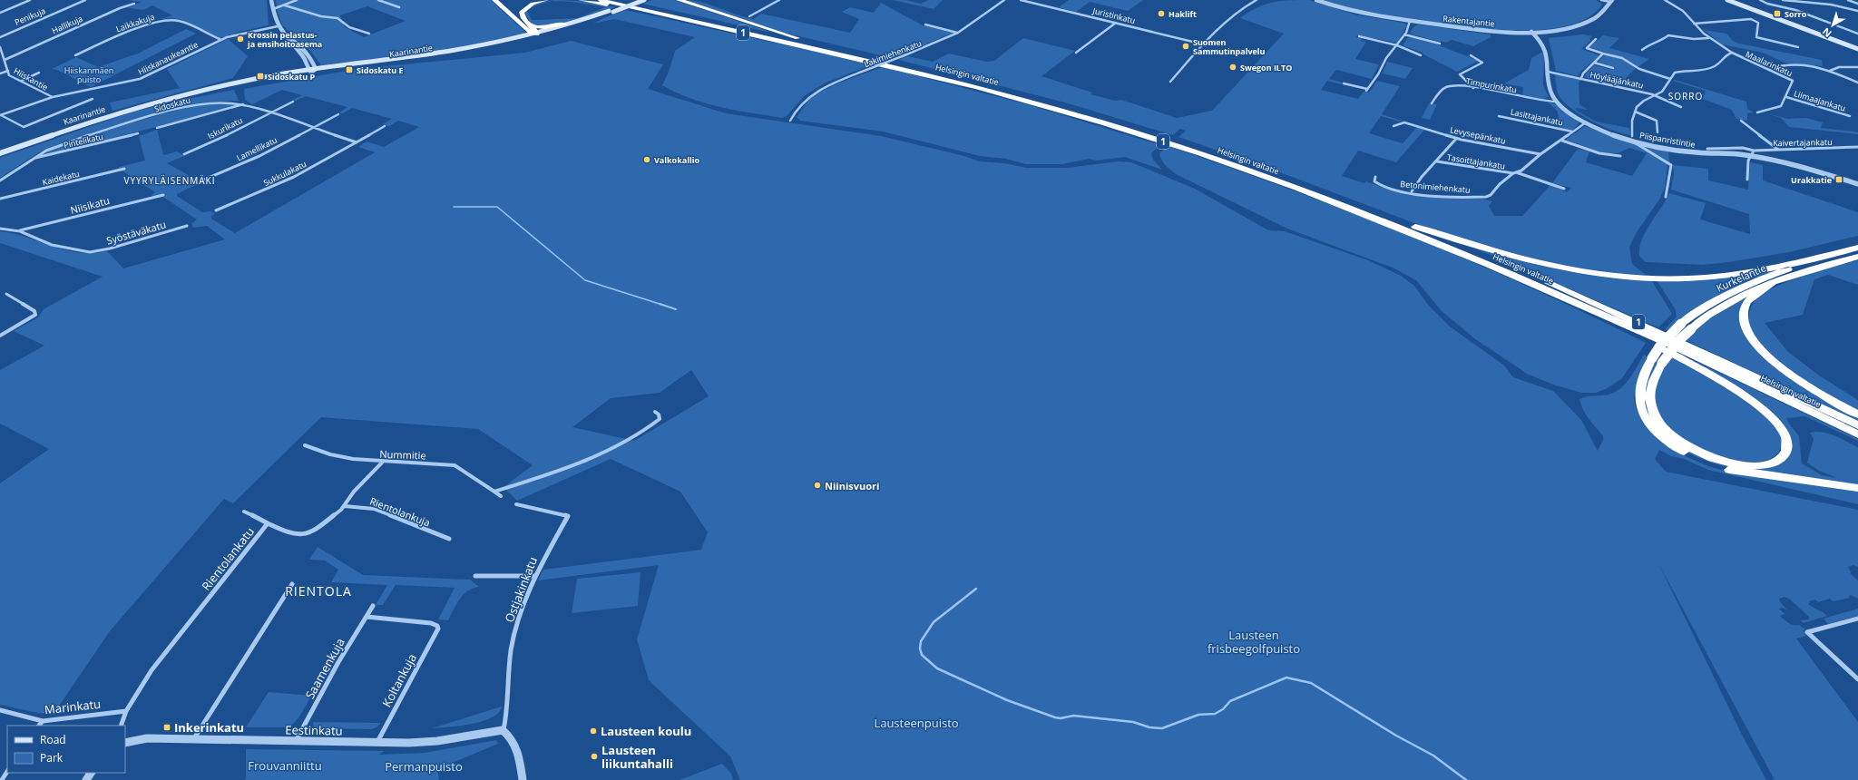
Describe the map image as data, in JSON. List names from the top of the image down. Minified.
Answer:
{"streets":{"highway":["1","Helsingin valtatie","Kurkelantie"],"main road":["Kaarinantie"],"street":["Juristinkatu","Penikuja","Rakentajantie","Laikkakuja","Hallikuja","Lakimiehenkatu","Hiiskanaukeantie","Maalarinkatu","Hiiskantie","Höylääjänkatu","Timpurinkatu","Liimaajankatu","Sidoskatu","Lasittajankatu","Iskurikatu","Levysepänkatu","Piispanristintie","Pintelikatu","Kaivertajankatu","Lamellikatu","Tasoittajankatu","Sukkulakatu","Kaidekatu","Betonimiehenkatu","Niisikatu","Syöstäväkatu","Nummitie","Rientolankuja","Rientolankatu","Ostjakinkatu","Saamenkuja","Koltankuja","Marinkatu","Eestinkatu"]},"crossings":[["Laikkakuja","Hiiskanaukeantie"],["Hallikuja","Hiiskantie"],["Hiiskanaukeantie","Hiiskantie"],["Maalarinkatu","Liimaajankatu"],["Helsingin valtatie","Kurkelantie"],["Timpurinkatu","Piispanristintie"],["Sidoskatu","Iskurikatu"],["Sidoskatu","Pintelikatu"],["Sidoskatu","Lamellikatu"],["Sidoskatu","Sukkulakatu"],["Lasittajankatu","Betonimiehenkatu"],["Levysepänkatu","Betonimiehenkatu"],["Piispanristintie","Betonimiehenkatu"],["Tasoittajankatu","Betonimiehenkatu"],["Niisikatu","Syöstäväkatu"],["Nummitie","Rientolankatu"],["Rientolankuja","Rientolankatu"],["Rientolankatu","Marinkatu"],["Ostjakinkatu","Eestinkatu"],["Saamenkuja","Koltankuja"],["Saamenkuja","Eestinkatu"],["Koltankuja","Eestinkatu"]],"districts":["SORRO","VYYRYLÄISENMÄKI","RIENTOLA"],"parks":["Hiiskanmäen puisto","Lausteen frisbeegolfpuisto","Lausteenpuisto","Frouvanniittu","Permanpuisto"],"places":{"other":["Haklift","Krossin pelastus- ja ensihoitoasema","Suomen Sammutinpalvelu","Swegon ILTO","Valkokallio","Niinisvuori","Lausteen koulu","Lausteen liikuntahalli"],"transit":["Sorro","Sidoskatu E","Sidoskatu P","Urakkatie","Inkerinkatu"]},"legend":["Road","Park"],"north":"bottom left"}
